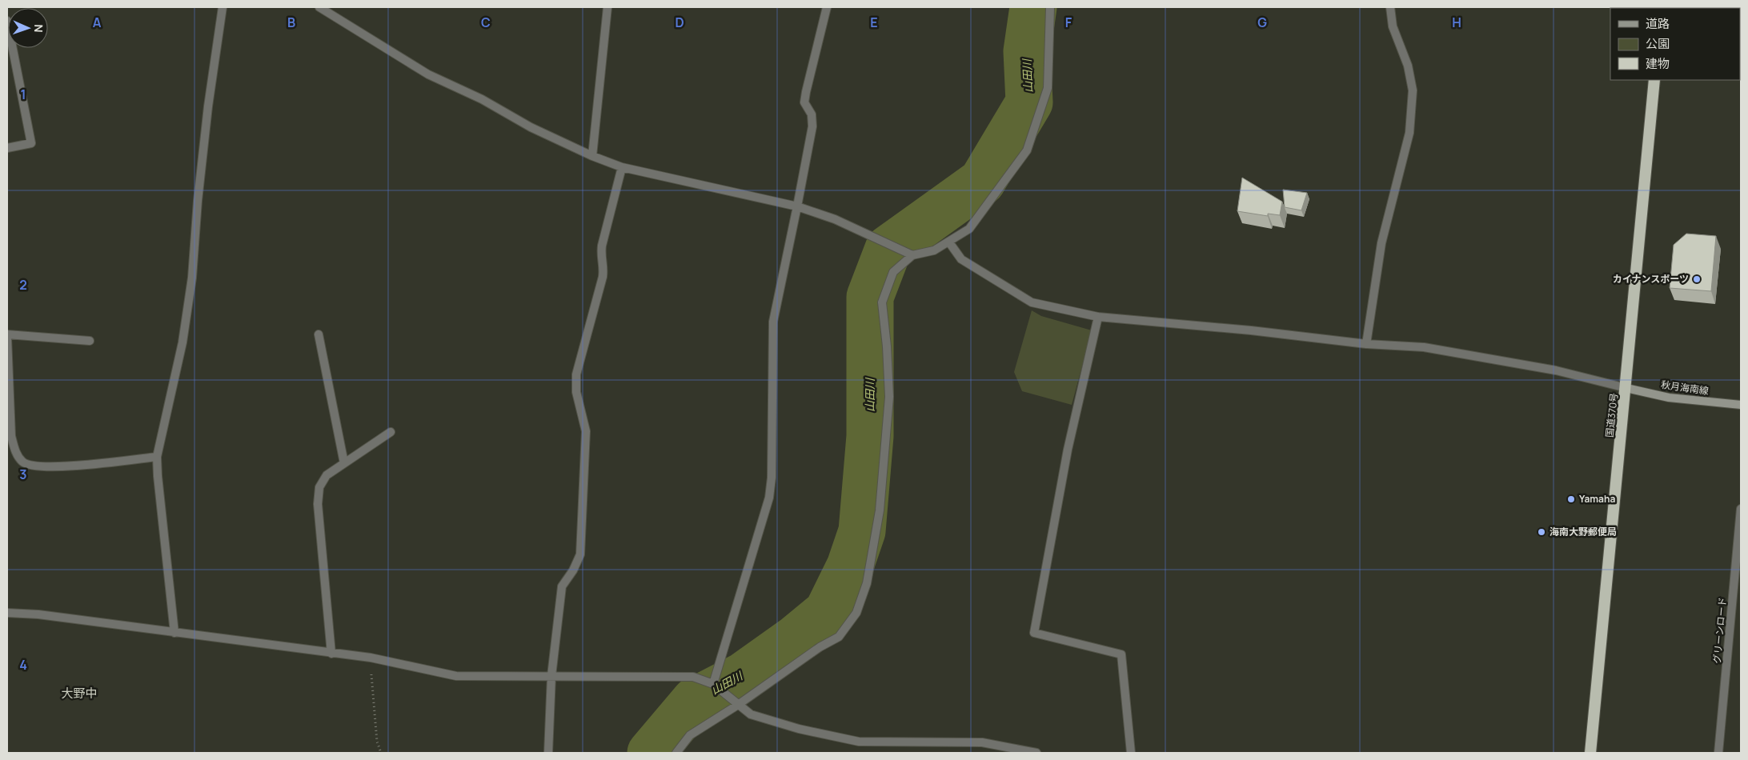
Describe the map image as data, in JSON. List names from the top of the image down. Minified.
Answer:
{"streets":{"highway":["国道370号"],"main road":["秋月海南線"],"street":["グリーンロード"]},"crossings":[["秋月海南線","国道370号"]],"districts":["大野中"],"water":["山田川"],"places":["カイナンスポーツ","Yamaha","海南大野郵便局"],"legend":["道路","公園","建物"],"north":"right","grid":{"columns":["A","B","C","D","E","F","G","H"],"rows":["1","2","3","4"]}}
